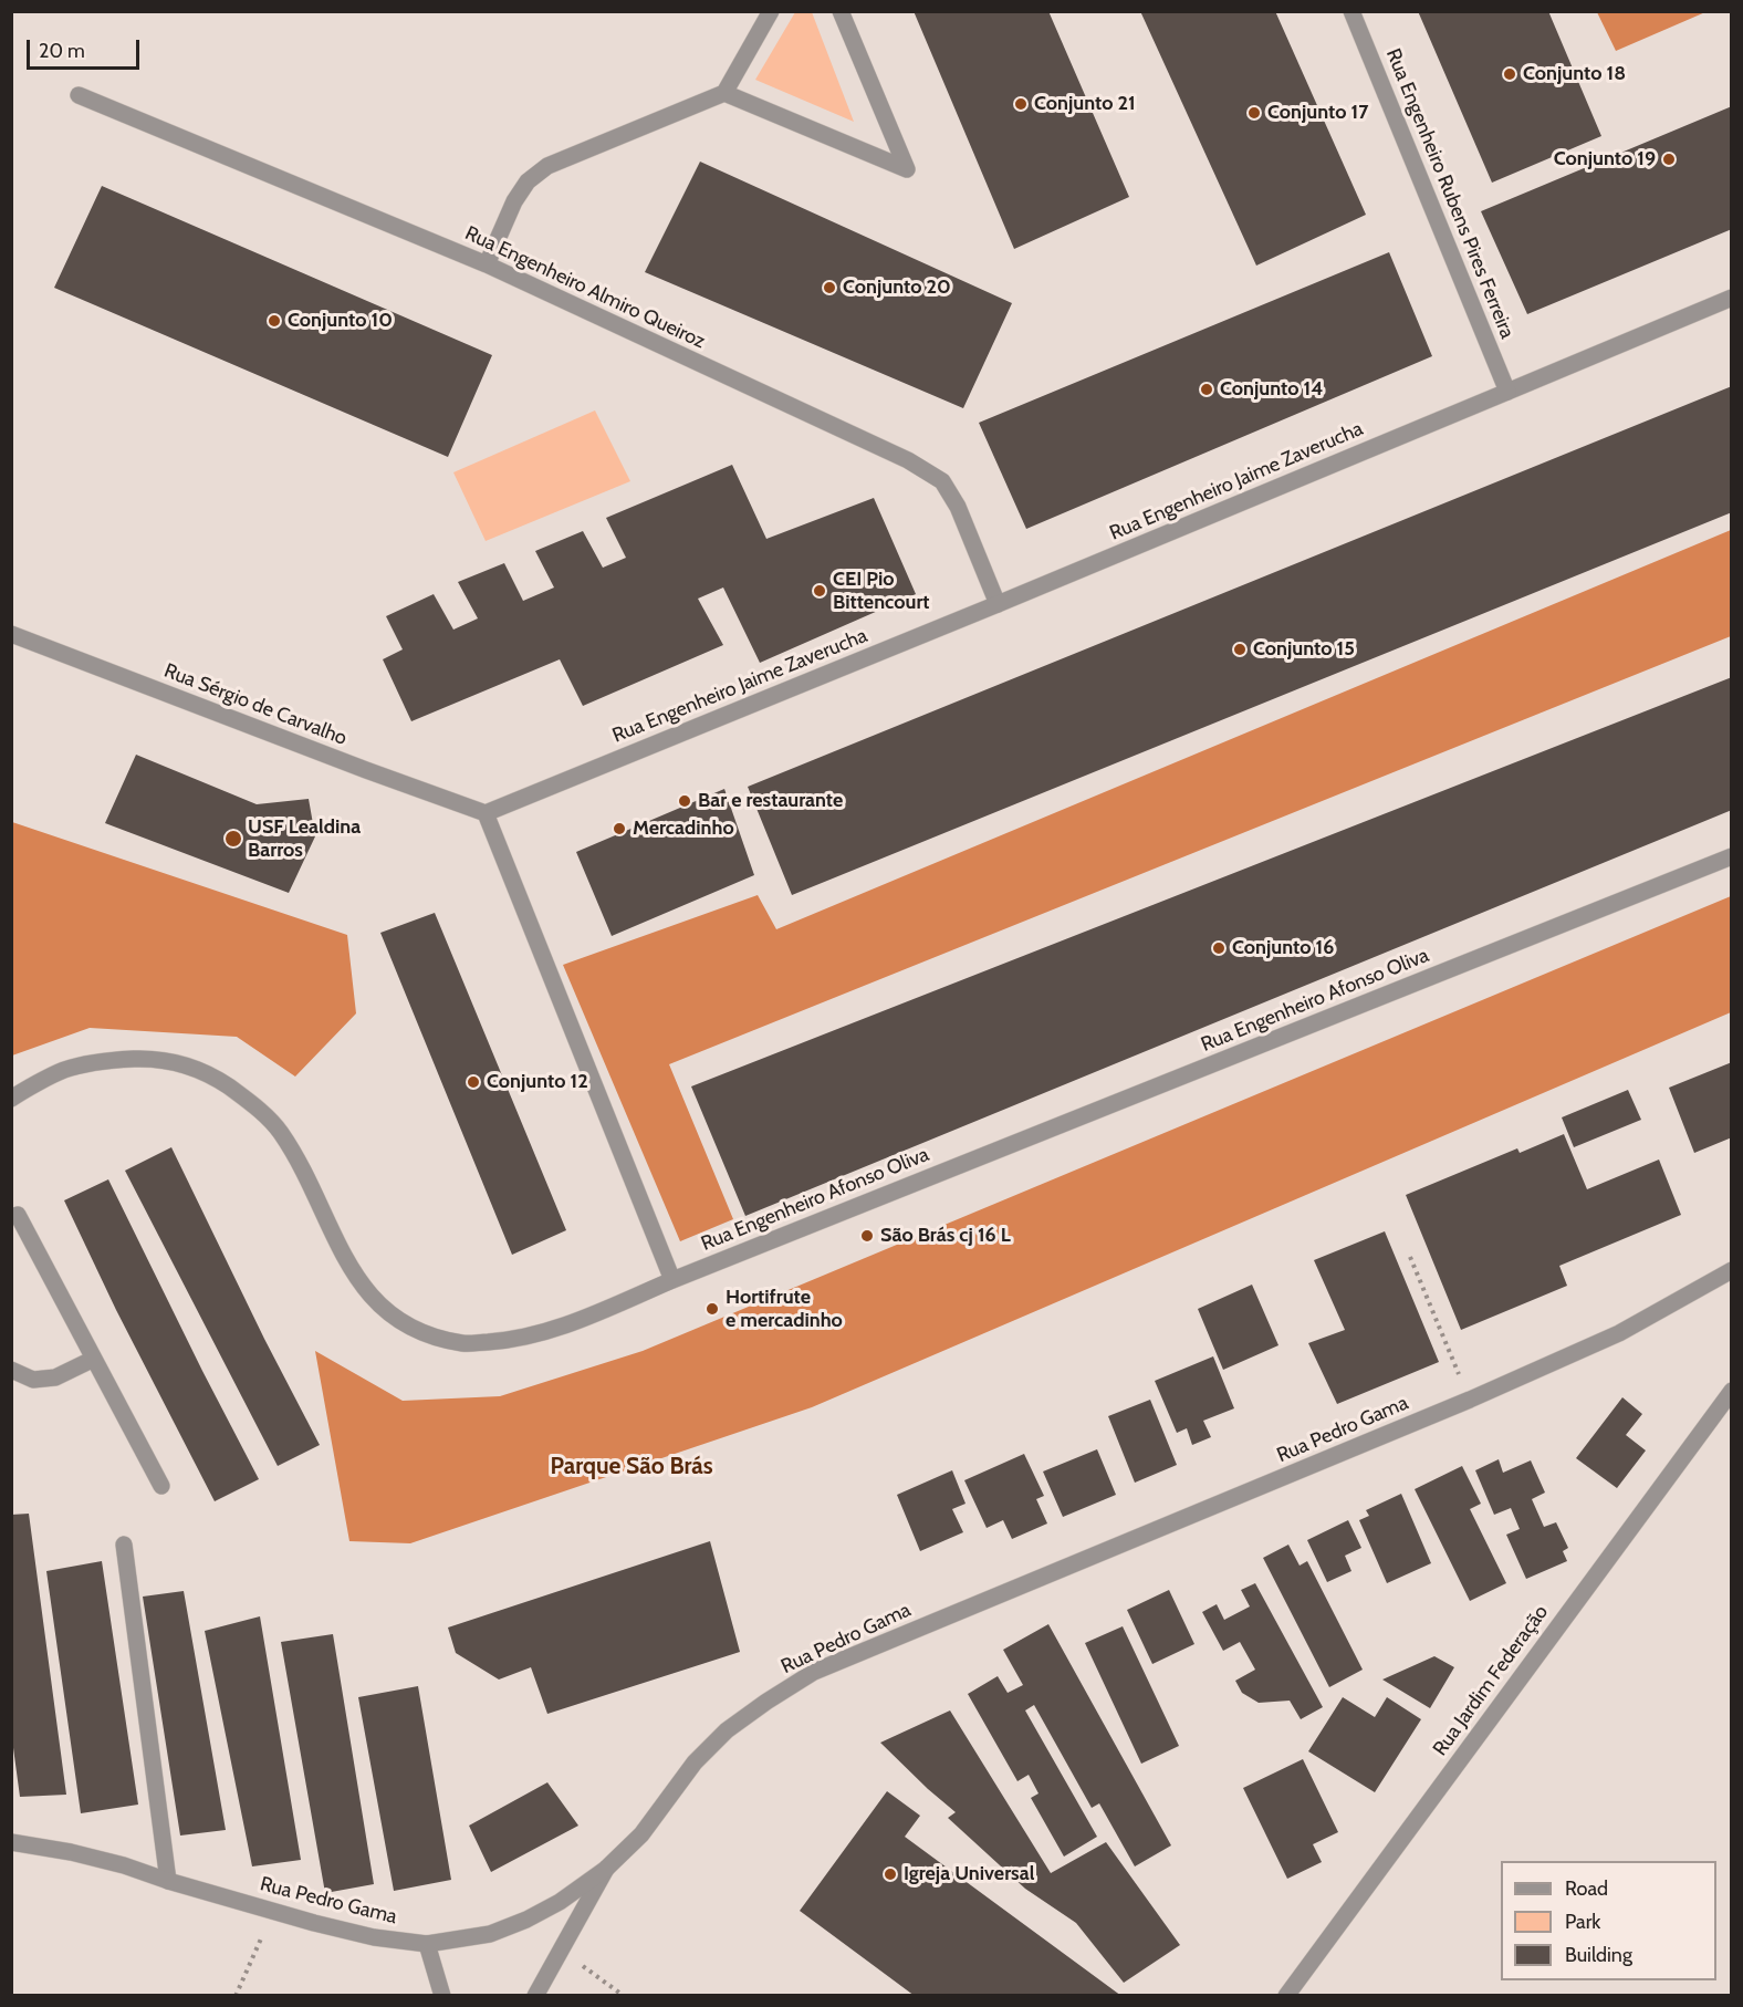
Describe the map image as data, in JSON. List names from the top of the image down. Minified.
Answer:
{"streets":{"street":["Rua Engenheiro Rubens Pires Ferreira","Rua Engenheiro Almiro Queiroz","Rua Engenheiro Jaime Zaverucha","Rua Sérgio de Carvalho","Rua Engenheiro Afonso Oliva","Rua Pedro Gama","Rua Jardim Federação"]},"crossings":[["Rua Engenheiro Rubens Pires Ferreira","Rua Engenheiro Jaime Zaverucha"],["Rua Engenheiro Almiro Queiroz","Rua Engenheiro Jaime Zaverucha"],["Rua Engenheiro Jaime Zaverucha","Rua Sérgio de Carvalho"]],"districts":["Parque São Brás"],"places":["Conjunto 18","Conjunto 21","Conjunto 17","Conjunto 19","Conjunto 20","Conjunto 10","Conjunto 14","CEI Pio Bittencourt","Conjunto 15","Bar e restaurante","Mercadinho","USF Lealdina Barros","Conjunto 16","Conjunto 12","São Brás cj 16 L","Hortifrute e mercadinho","Igreja Universal"],"legend":["Road","Park","Building"],"scale_bar":"20 m"}
